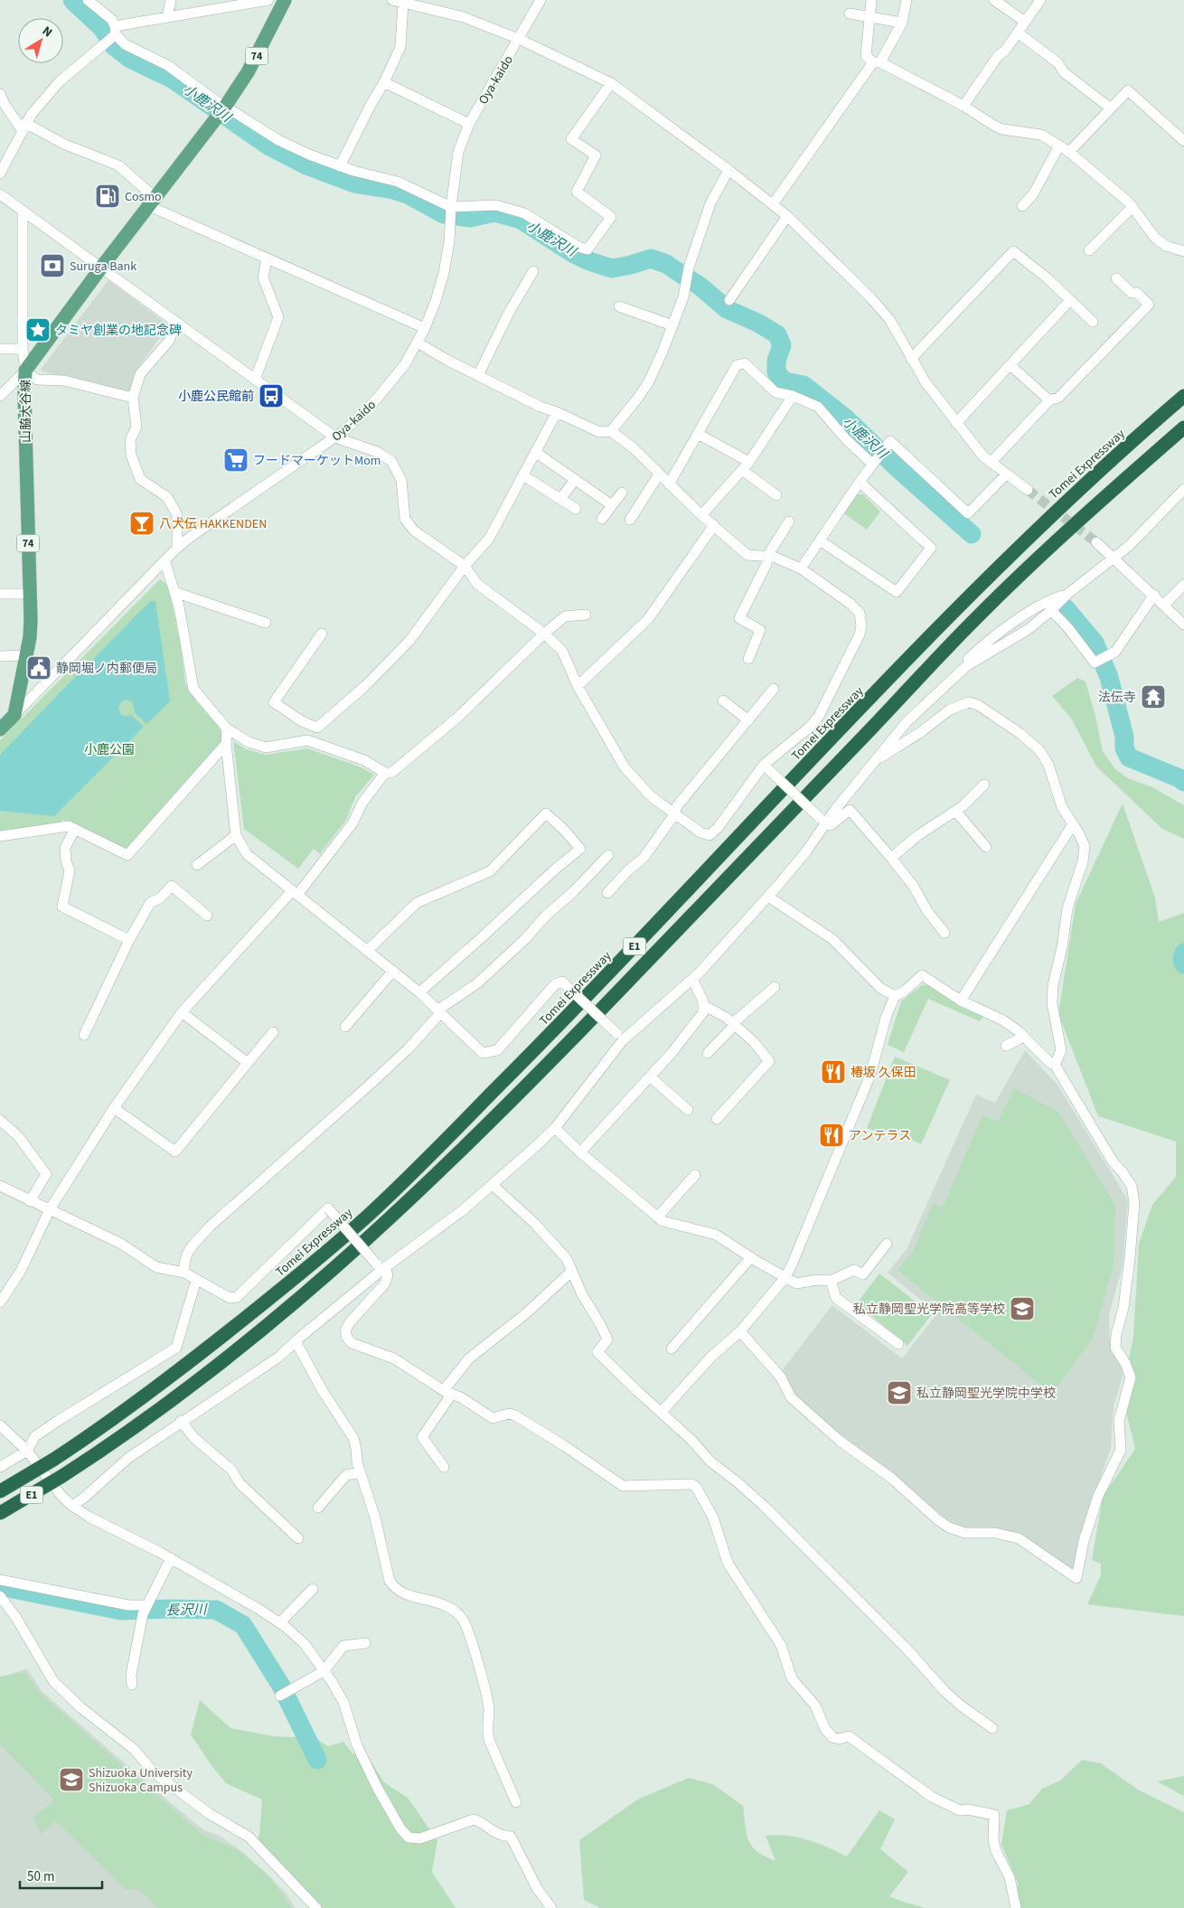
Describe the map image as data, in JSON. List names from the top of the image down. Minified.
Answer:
{"streets":{"highway":["Tomei Expressway","E1"],"main road":["74","Oya-kaido","山脇大谷線"]},"crossings":[["Oya-kaido","山脇大谷線"]],"water":["小鹿沢川","長沢川"],"parks":["小鹿公園"],"places":{"fuel station":["Cosmo"],"bank":["Suruga Bank"],"place":["タミヤ創業の地記念碑"],"bus stop":["小鹿公民館前"],"supermarket":["フードマーケットMom"],"bar":["八犬伝 HAKKENDEN"],"public building":["静岡堀ノ内郵便局"],"temple":["法伝寺"],"restaurant":["椿坂 久保田","アンテラス"],"school or university":["私立静岡聖光学院高等学校","私立静岡聖光学院中学校","Shizuoka University Shizuoka Campus"]},"scale_bar":"50 m","north":"top right"}
